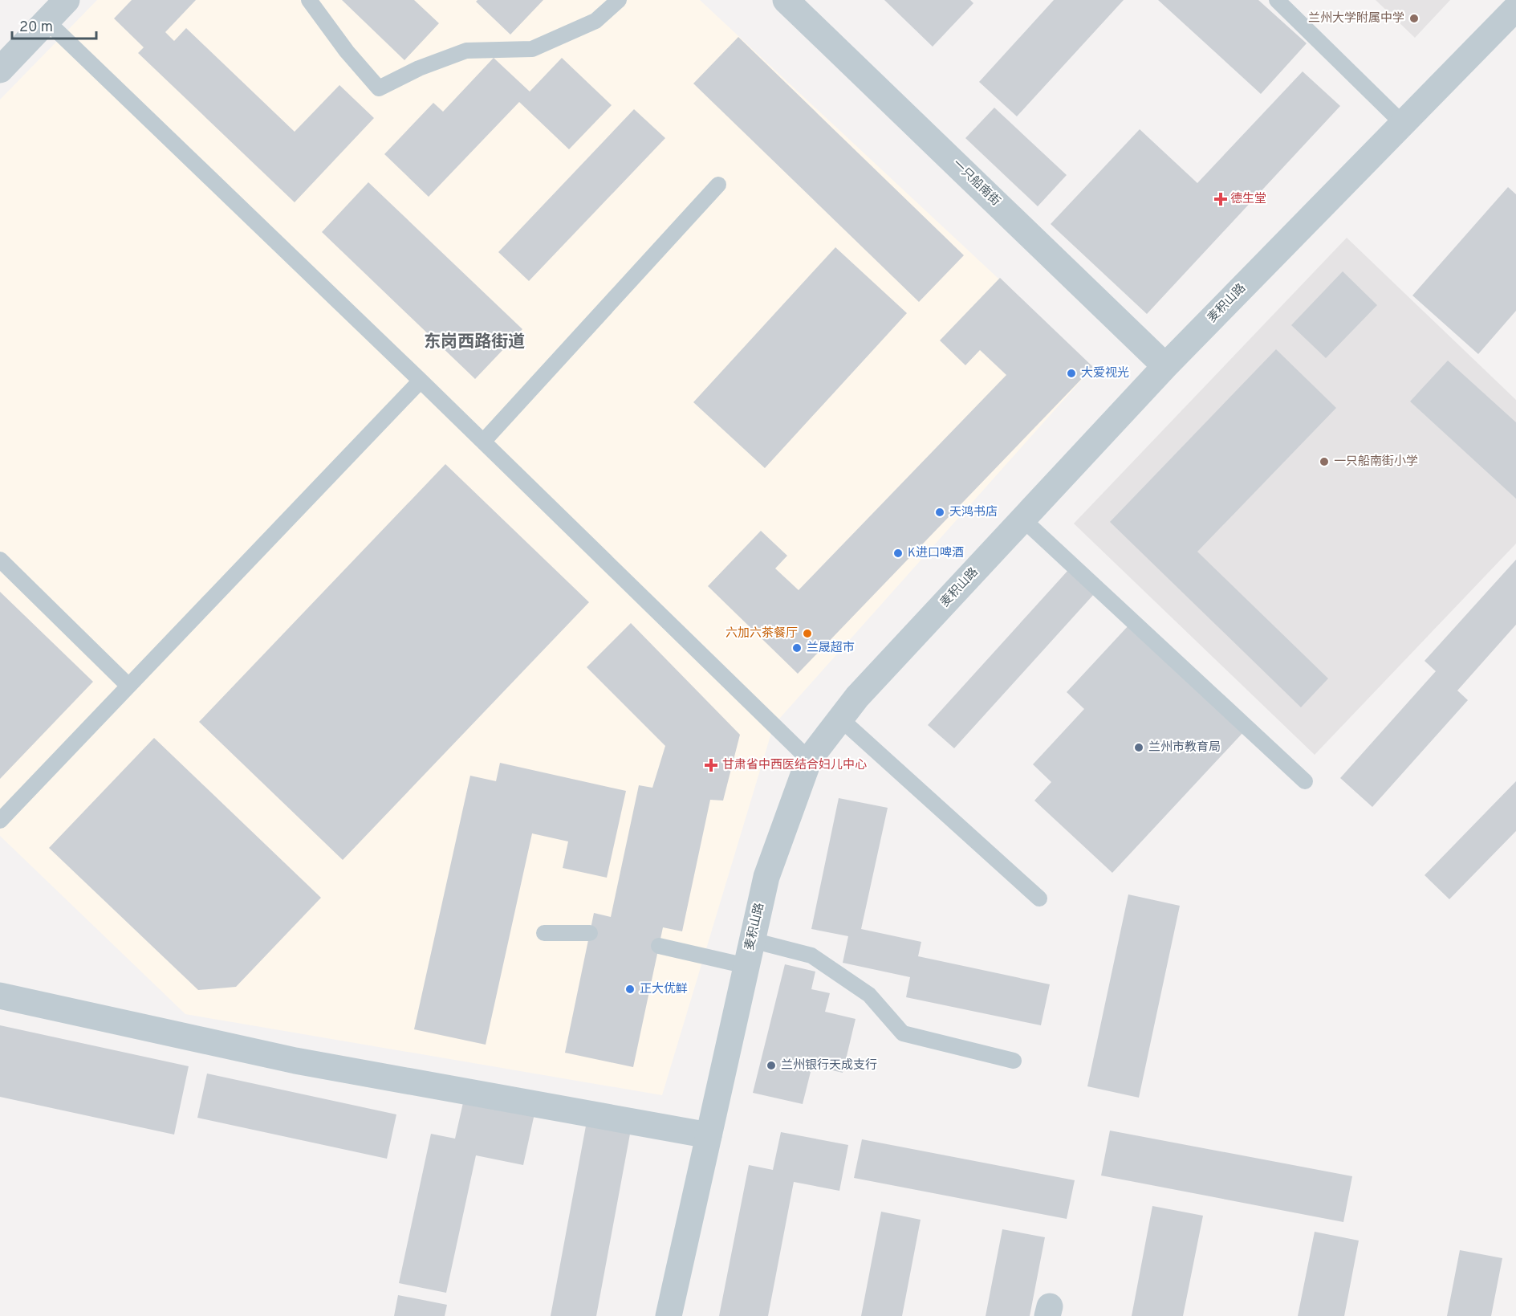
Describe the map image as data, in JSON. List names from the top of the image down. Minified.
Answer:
{"streets":{"street":["一只船南街","麦积山路"]},"crossings":[["一只船南街","麦积山路"]],"districts":["东岗西路街道"],"places":{"other":["兰州大学附属中学","大爱视光","一只船南街小学","天鸿书店","K进口啤酒","六加六茶餐厅","兰晟超市","兰州市教育局","正大优鲜","兰州银行天成支行"],"health":["德生堂","甘肃省中西医结合妇儿中心"]},"scale_bar":"20 m"}
